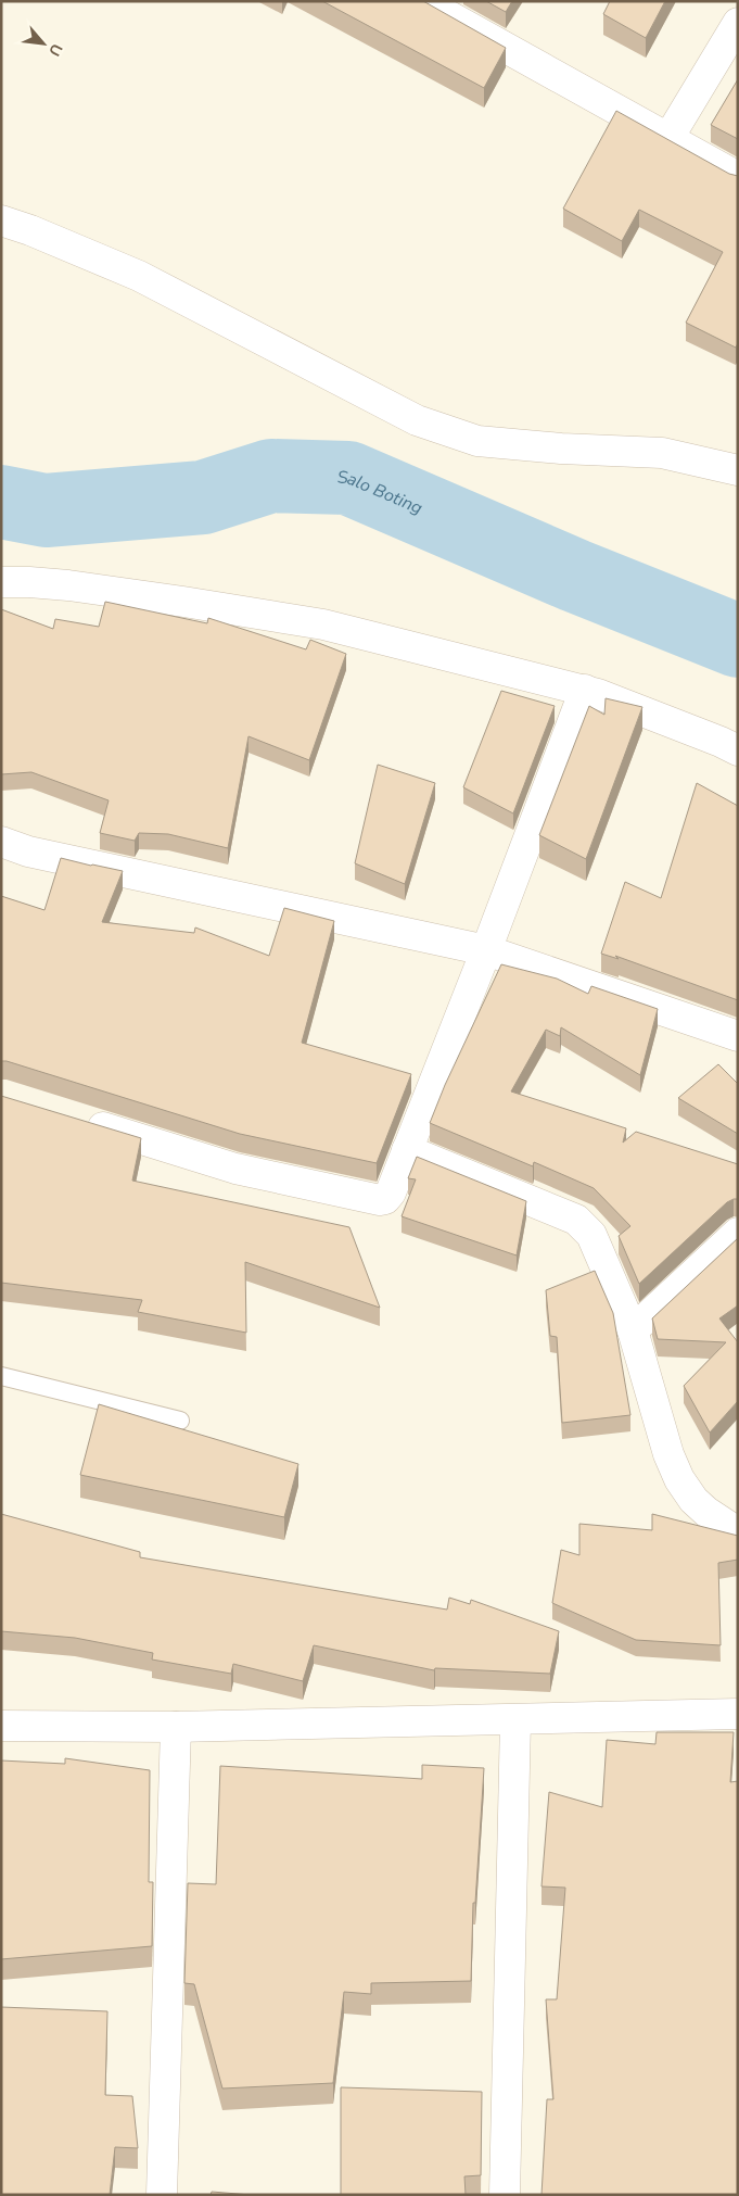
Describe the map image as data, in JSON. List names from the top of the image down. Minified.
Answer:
{"water":["Salo Boting"],"north":"bottom right"}
